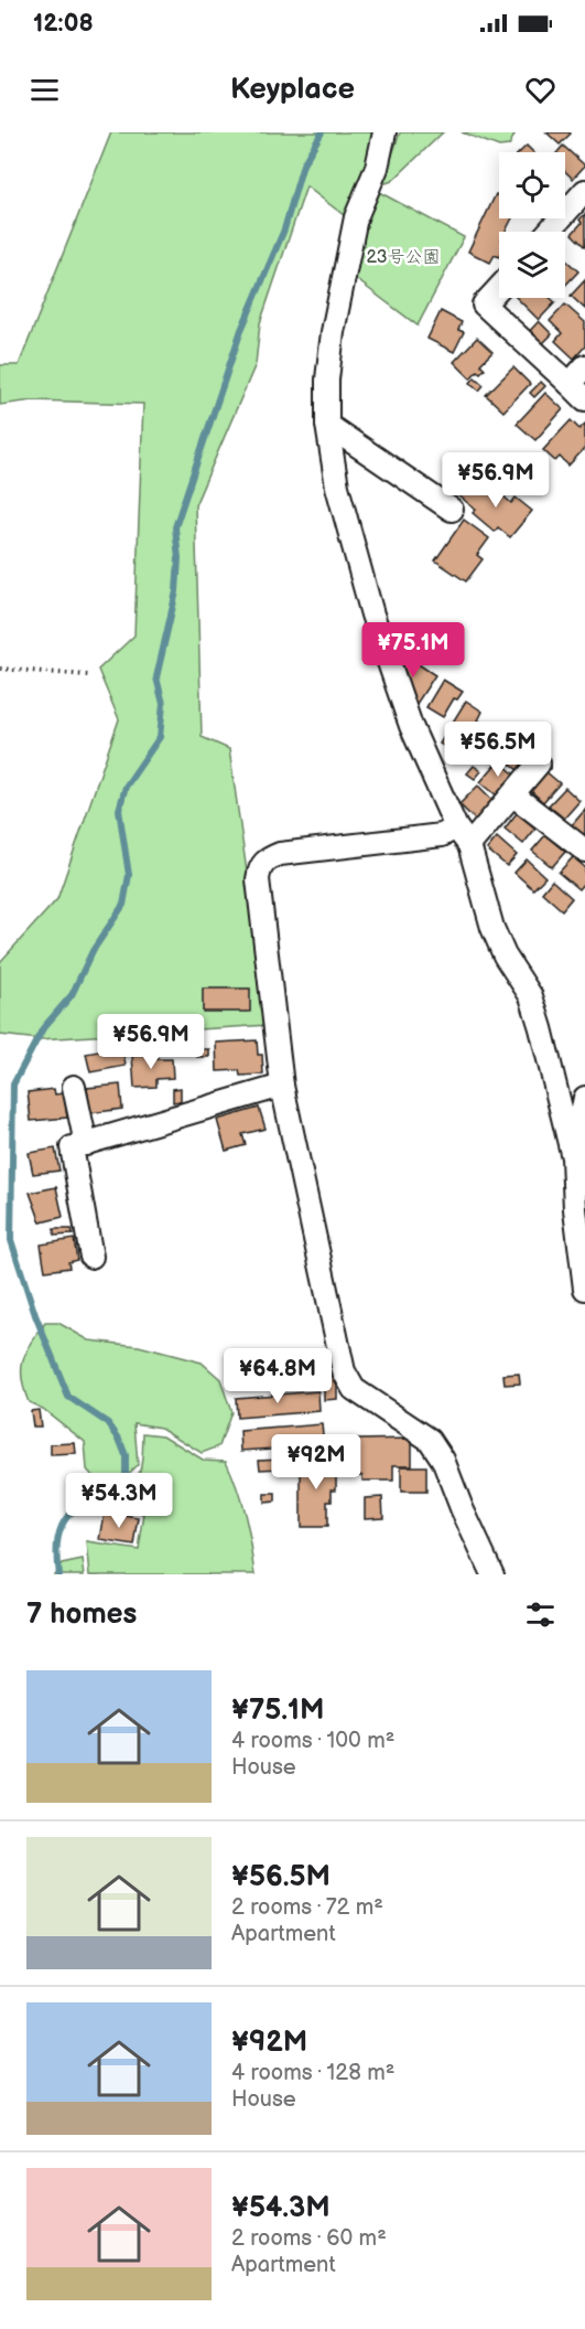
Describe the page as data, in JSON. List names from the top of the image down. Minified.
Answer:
{"parks":["23号公園"],"page":{"status":"12:08","header":"Keyplace","price":["¥56.9M","¥75.1M","¥56.5M","¥56.9M","¥64.8M","¥92M","¥54.3M"],"heading":"7 homes","list":[{"name":"¥75.1M","note":"4 rooms · 100 m² · House"},{"name":"¥56.5M","note":"2 rooms · 72 m² · Apartment"},{"name":"¥92M","note":"4 rooms · 128 m² · House"},{"name":"¥54.3M","note":"2 rooms · 60 m² · Apartment"}]}}
